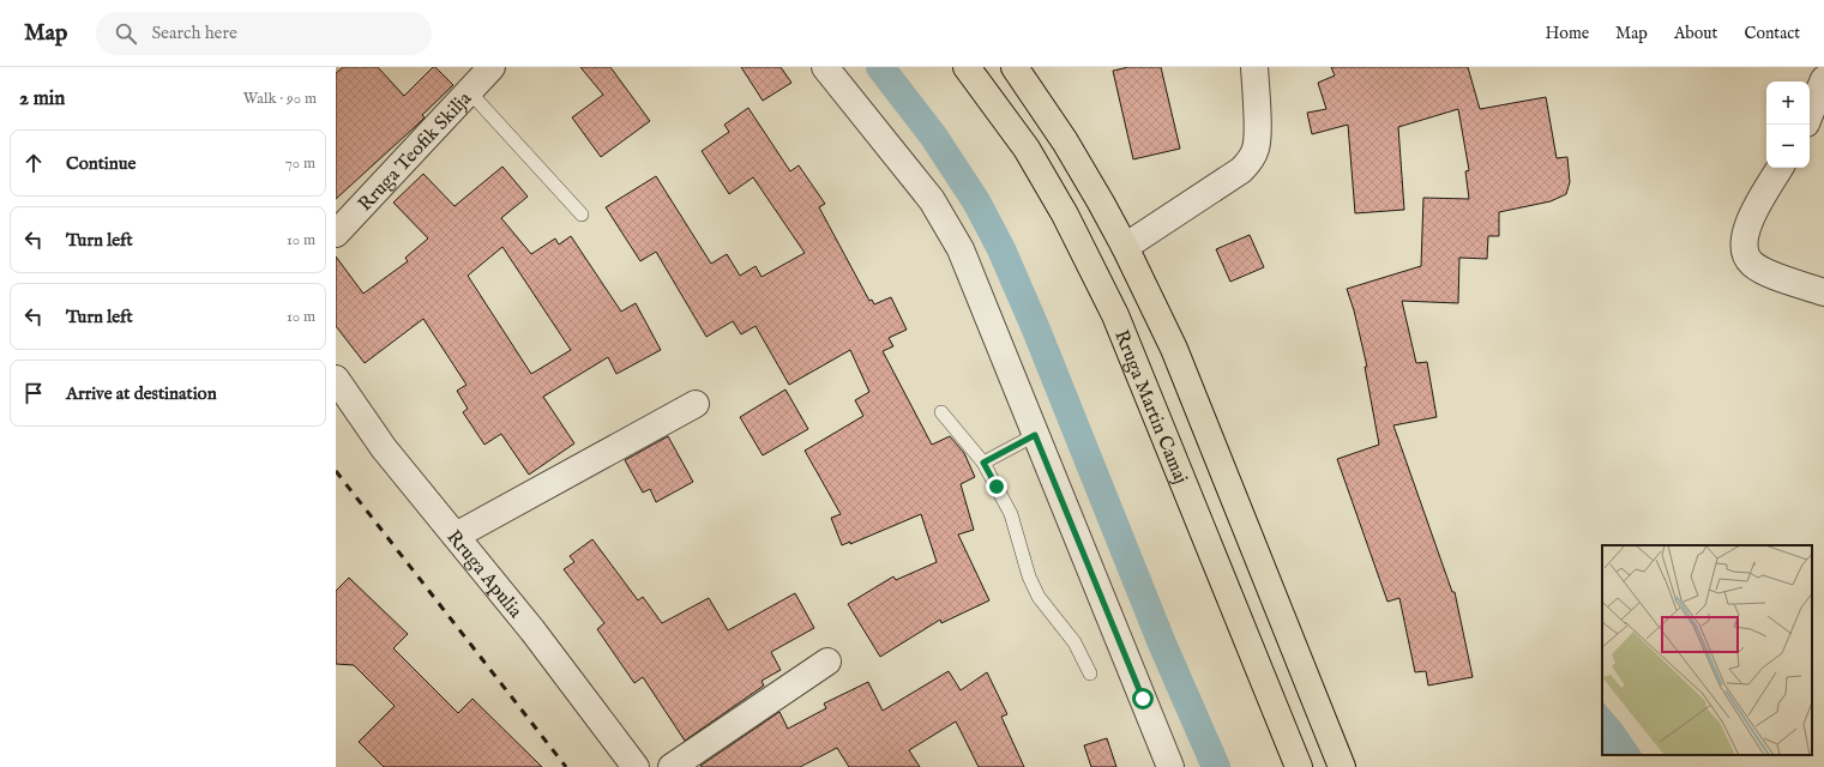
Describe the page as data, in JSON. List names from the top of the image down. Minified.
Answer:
{"streets":{"highway":["Rruga Martin Camaj"],"street":["Rruga Teofik Skilja","Rruga Apulia"]},"page":{"header":"Map","search":"Search here","nav":["Home","Map","About","Contact"],"heading":["2 min","Walk · 90 m"],"map_buttons":["+","−"],"list":[["Continue","70 m"],["Turn left","10 m"],["Turn left","10 m"],"Arrive at destination"]}}
